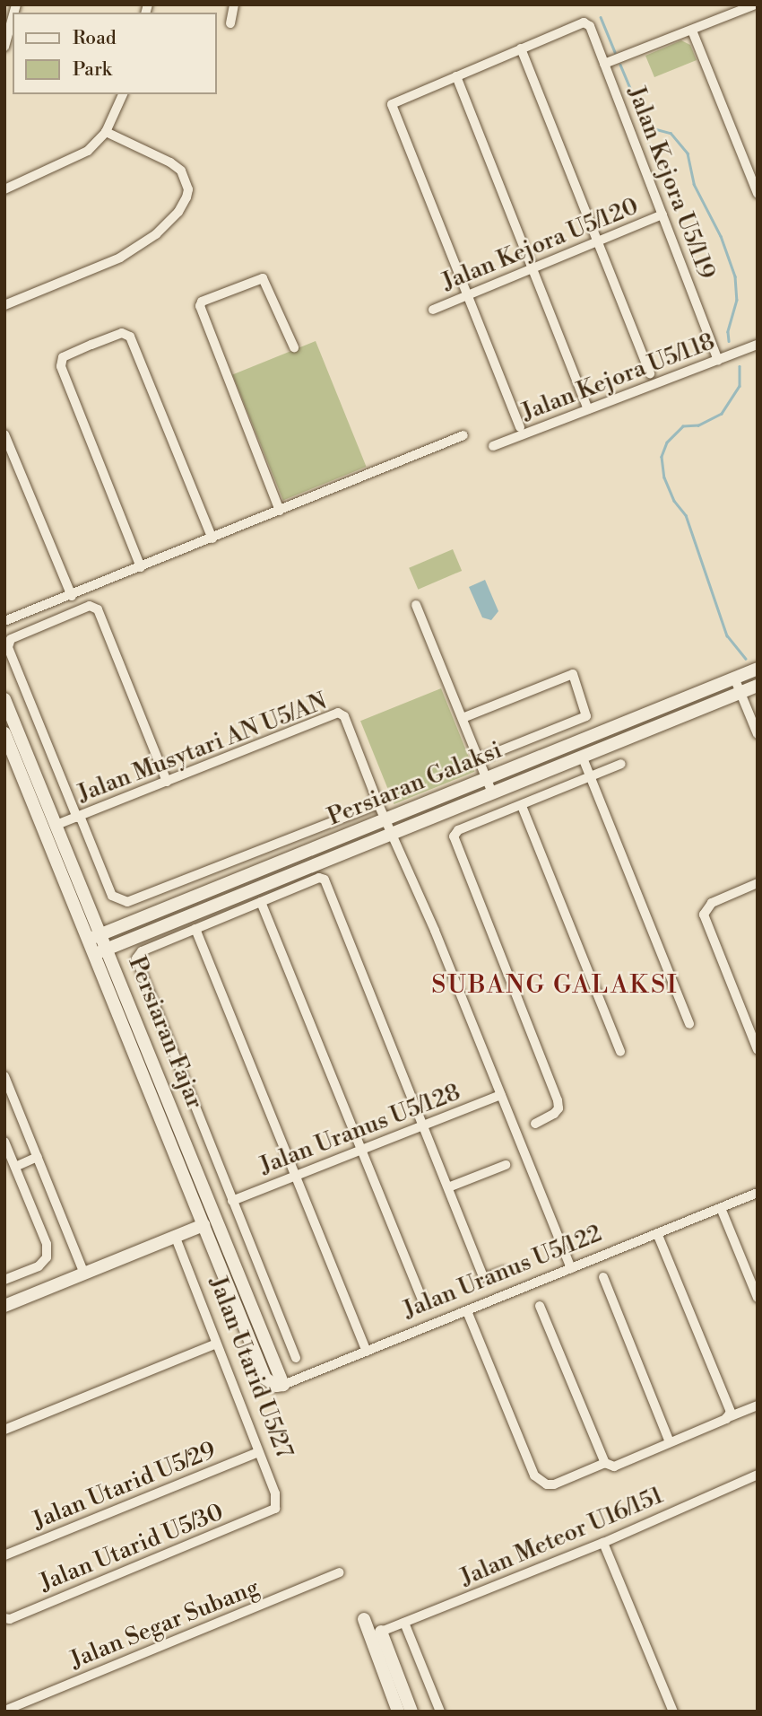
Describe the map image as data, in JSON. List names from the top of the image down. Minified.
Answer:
{"streets":{"main road":["Persiaran Galaksi","Persiaran Fajar"],"street":["Jalan Kejora U5/119","Jalan Kejora U5/120","Jalan Kejora U5/118","Jalan Musytari AN U5/AN","Jalan Uranus U5/128","Jalan Uranus U5/122","Jalan Utarid U5/27","Jalan Utarid U5/29","Jalan Meteor U16/151","Jalan Utarid U5/30","Jalan Segar Subang"]},"crossings":[["Jalan Kejora U5/119","Jalan Kejora U5/120"],["Jalan Kejora U5/119","Jalan Kejora U5/118"],["Jalan Musytari AN U5/AN","Persiaran Fajar"],["Persiaran Galaksi","Persiaran Fajar"],["Persiaran Fajar","Jalan Uranus U5/122"],["Jalan Utarid U5/27","Jalan Utarid U5/29"],["Jalan Utarid U5/27","Jalan Utarid U5/30"]],"districts":["SUBANG GALAKSI"],"legend":["Road","Park"]}
